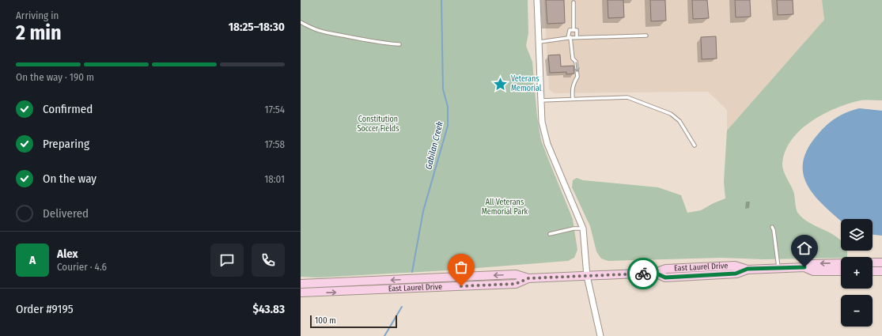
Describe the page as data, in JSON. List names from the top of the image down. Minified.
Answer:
{"streets":{"main road":["East Laurel Drive"]},"water":["Gabilan Creek"],"parks":["Constitution Soccer Fields","All Veterans Memorial Park"],"places":{"place":["Veterans Memorial"]},"scale_bar":"100 m","page":{"heading":["2 min","Arriving in","18:25–18:30"],"panel":["Alex","Courier · 4.6","Order #9195","$43.83"],"bar":"On the way · 190 m","list":[["Confirmed","17:54"],["Preparing","17:58"],["On the way","18:01"],"Delivered"],"map_buttons":["+","−"],"round":"A","scale":"100 m"}}
